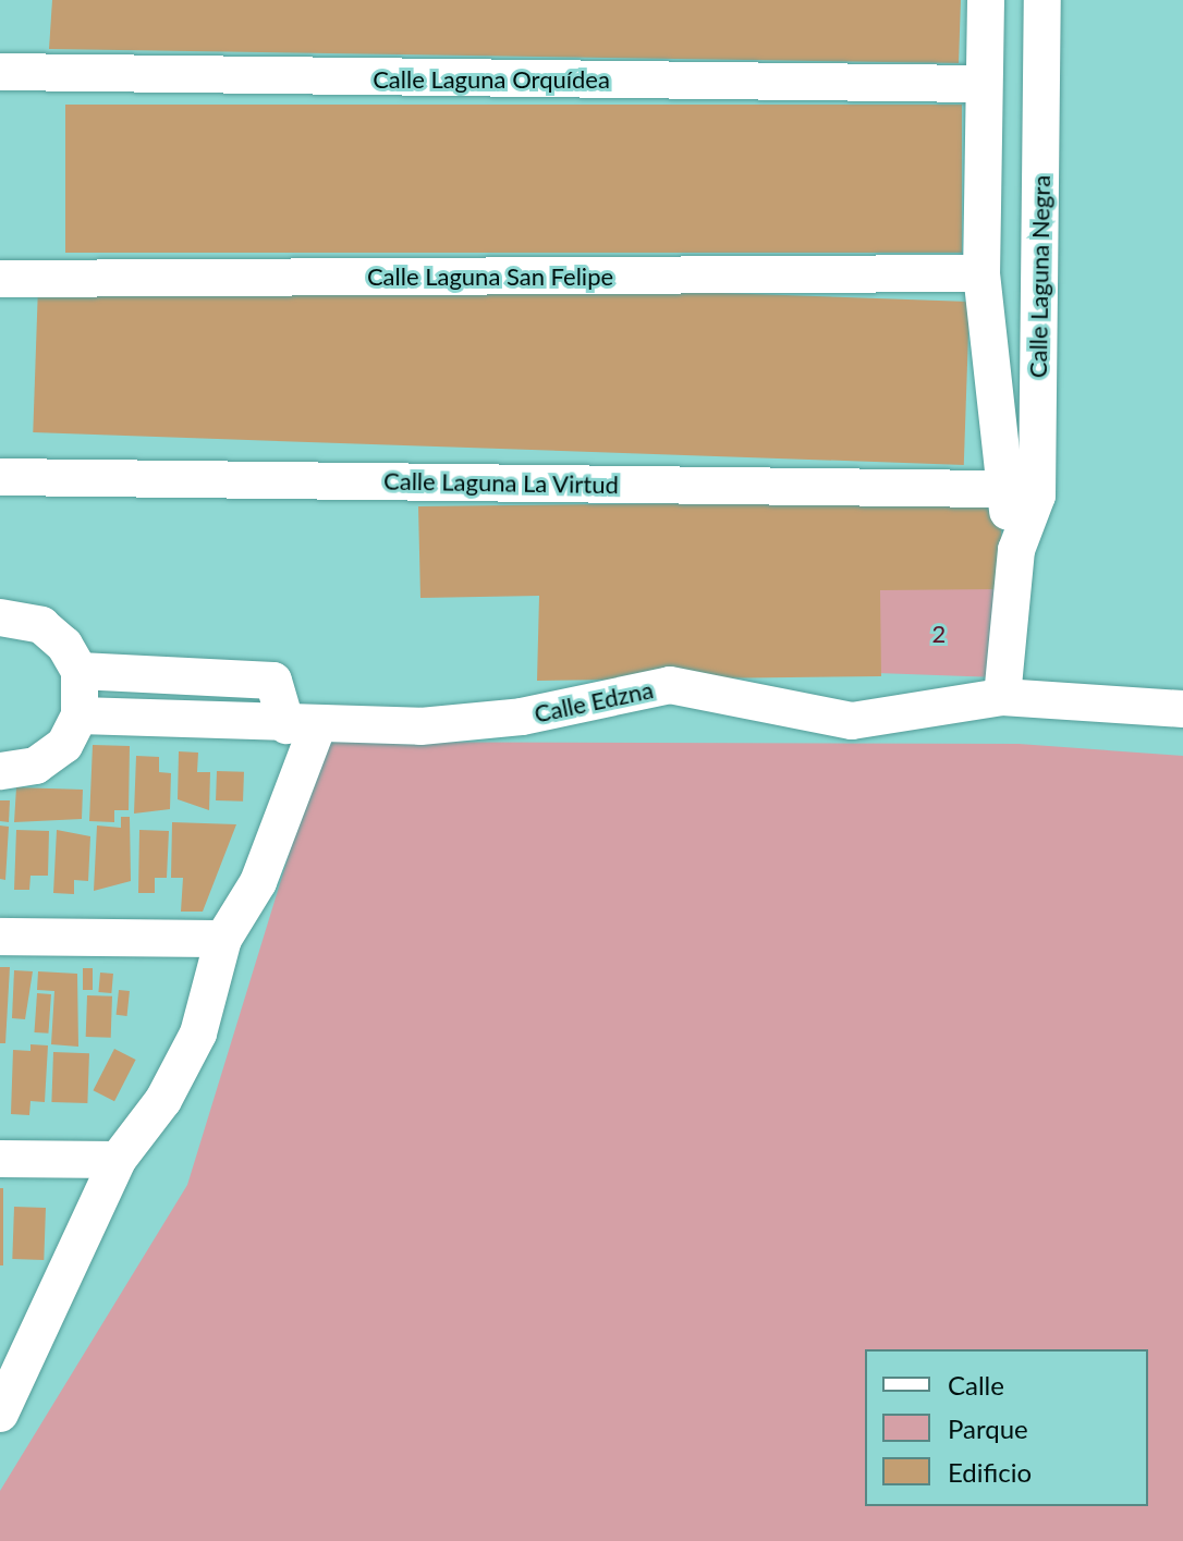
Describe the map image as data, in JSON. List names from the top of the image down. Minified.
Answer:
{"streets":{"street":["Calle Laguna Orquídea","Calle Laguna San Felipe","Calle Laguna Negra","Calle Laguna La Virtud","Calle Edzna"]},"crossings":[["Calle Laguna Orquídea","Calle Laguna Negra"],["Calle Laguna San Felipe","Calle Laguna Negra"],["Calle Laguna Negra","Calle Laguna La Virtud"],["Calle Laguna Negra","Calle Edzna"]],"parks":["2"],"legend":["Calle","Parque","Edificio"]}
